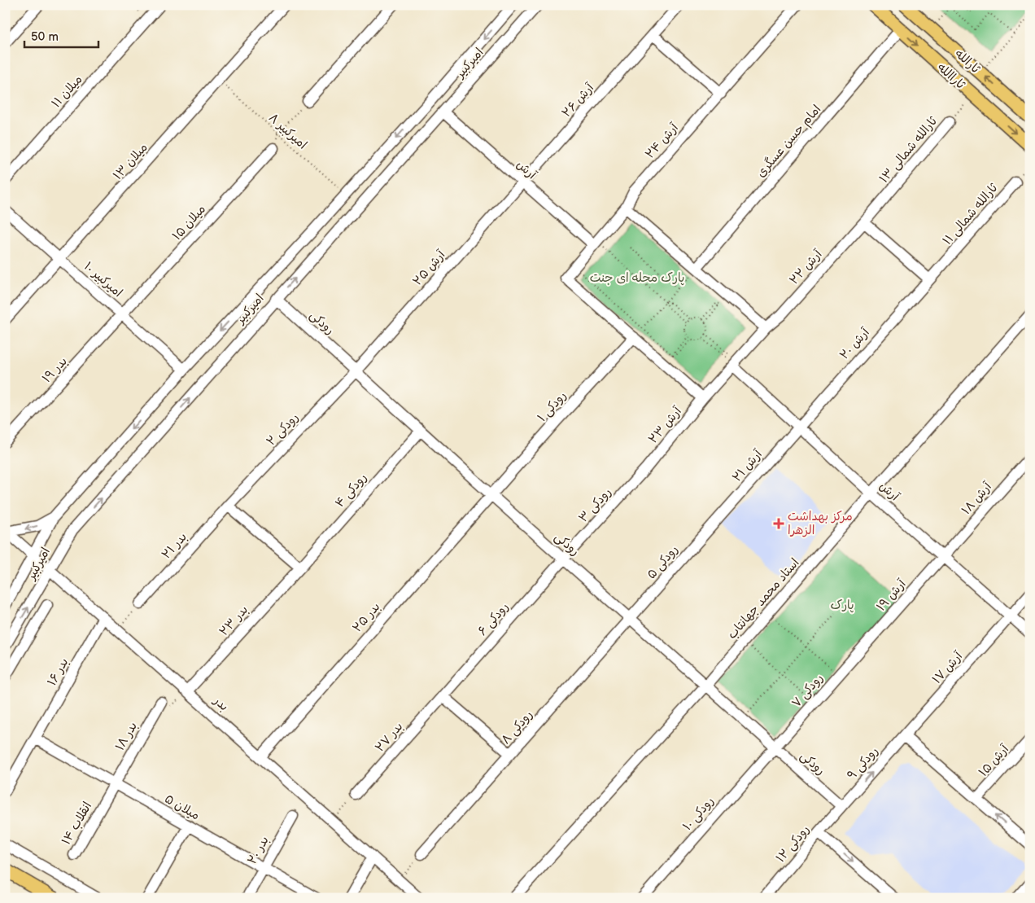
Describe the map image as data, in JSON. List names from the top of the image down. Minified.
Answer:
{"streets":{"main road":["ثارالله","ثاراالله"],"street":["امیرکبیر","میلان ۱۱","آرش ۲۶","آرش ۲۴","امام حسن عسگری","ثارالله شمالی ۱۳","میلان ۱۳","آرش","ثارالله شمالی ۱۱","میلان ۱۵","آرش ۲۲","آرش ۲۵","امیرکبیر ۱۰","رودکی","آرش ۲۰","بدر ۱۹","رودکی ۱","آرش ۲۳","رودکی ۲","آرش ۲۱","رودکی ۴","آرش ۱۸","رودکی ۳","بدر ۲۱","رودکی ۵","آرش ۱۹","استاد محمد جهانتاب","بدر ۲۵","رودکی ۶","بدر ۲۳","آرش ۱۷","بدر ۱۶","رودکی ۷","بدر","رودکی ۸","بدر ۱‍۸","بدر ۲۷","آرش ۱۵","رودکی ۹","میلان ۵","رودکی ۱۰","انقلاب ۱۴","رودکی ۱۲","بدر ۲۰"],"path":["امیرکبیر ۸"]},"crossings":[["امیرکبیر","امیرکبیر ۸"],["امیرکبیر","آرش"],["امیرکبیر","امیرکبیر ۱۰"],["امیرکبیر","رودکی"],["امیرکبیر","بدر"],["ثاراالله","امام حسن عسگری"],["ثاراالله","ثارالله شمالی ۱۳"],["آرش ۲۶","آرش"],["آرش ۲۶","آرش ۲۵"],["امیرکبیر ۸","میلان ۱۳"],["آرش ۲۴","آرش"],["آرش ۲۴","رودکی ۱"],["ثارالله شمالی ۱۳","آرش ۲۲"],["میلان ۱۳","امیرکبیر ۱۰"],["آرش","آرش ۲۲"],["آرش","آرش ۲۵"],["آرش","آرش ۲۰"],["آرش","آرش ۲۳"],["آرش","آرش ۲۱"],["آرش","آرش ۱۸"],["آرش","آرش ۱۹"],["آرش","استاد محمد جهانتاب"],["آرش","آرش ۱۷"],["ثارالله شمالی ۱۱","آرش ۲۰"],["میلان ۱۵","امیرکبیر ۱۰"],["میلان ۱۵","بدر ۱۹"],["آرش ۲۲","آرش ۲۳"],["آرش ۲۵","رودکی"],["آرش ۲۵","رودکی ۲"],["امیرکبیر ۱۰","بدر ۱۹"],["رودکی","رودکی ۱"],["رودکی","رودکی ۲"],["رودکی","رودکی ۴"],["رودکی","رودکی ۳"],["رودکی","رودکی ۵"],["رودکی","استاد محمد جهانتاب"],["رودکی","بدر ۲۵"],["رودکی","رودکی ۶"],["رودکی","رودکی ۷"],["رودکی","رودکی ۸"],["رودکی","رودکی ۹"],["رودکی","رودکی ۱۰"],["رودکی","رودکی ۱۲"],["آرش ۲۰","آرش ۲۱"],["رودکی ۱","بدر ۲۵"],["آرش ۲۳","رودکی ۳"],["رودکی ۲","بدر ۲۱"],["آرش ۲۱","رودکی ۵"],["رودکی ۴","بدر ۲۳"],["آرش ۱۸","آرش ۱۹"],["رودکی ۳","رودکی ۶"],["رودکی ۵","رودکی ۸"],["آرش ۱۹","رودکی ۷"],["بدر ۲۵","بدر"],["رودکی ۶","بدر ۲۷"],["بدر ۲۳","بدر"],["آرش ۱۷","رودکی ۹"],["بدر ۱۶","بدر"],["بدر ۱۶","میلان ۵"],["رودکی ۷","رودکی ۱۰"],["بدر ۱‍۸","میلان ۵"],["بدر ۱‍۸","انقلاب ۱۴"],["رودکی ۹","رودکی ۱۲"],["میلان ۵","انقلاب ۱۴"],["میلان ۵","بدر ۲۰"]],"one_way":["ثارالله","ثاراالله","رودکی ۹"],"parks":["پارک محله ای جنت","پارک"],"places":{"health":["مرکز بهداشت الزهرا"]},"scale_bar":"50 m"}
